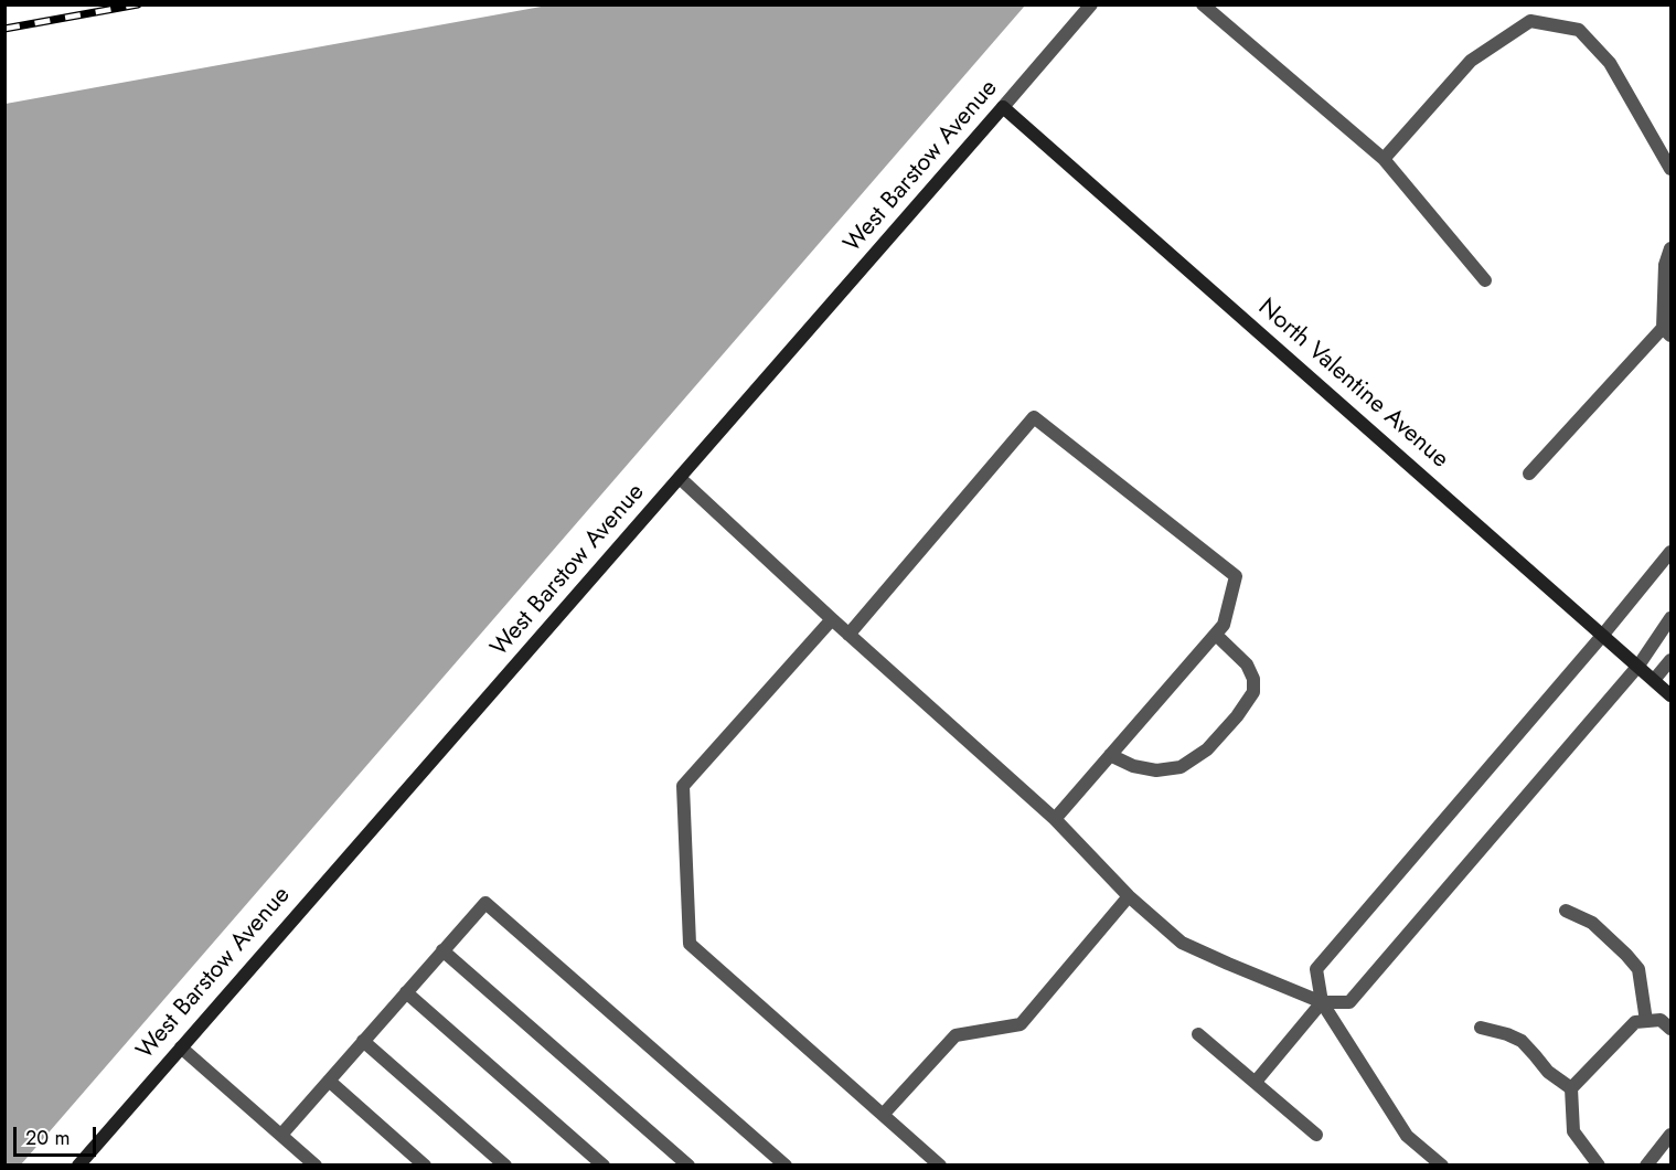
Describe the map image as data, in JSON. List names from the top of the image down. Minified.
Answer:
{"streets":{"street":["West Barstow Avenue","North Valentine Avenue"]},"crossings":[["West Barstow Avenue","North Valentine Avenue"]],"scale_bar":"20 m"}
